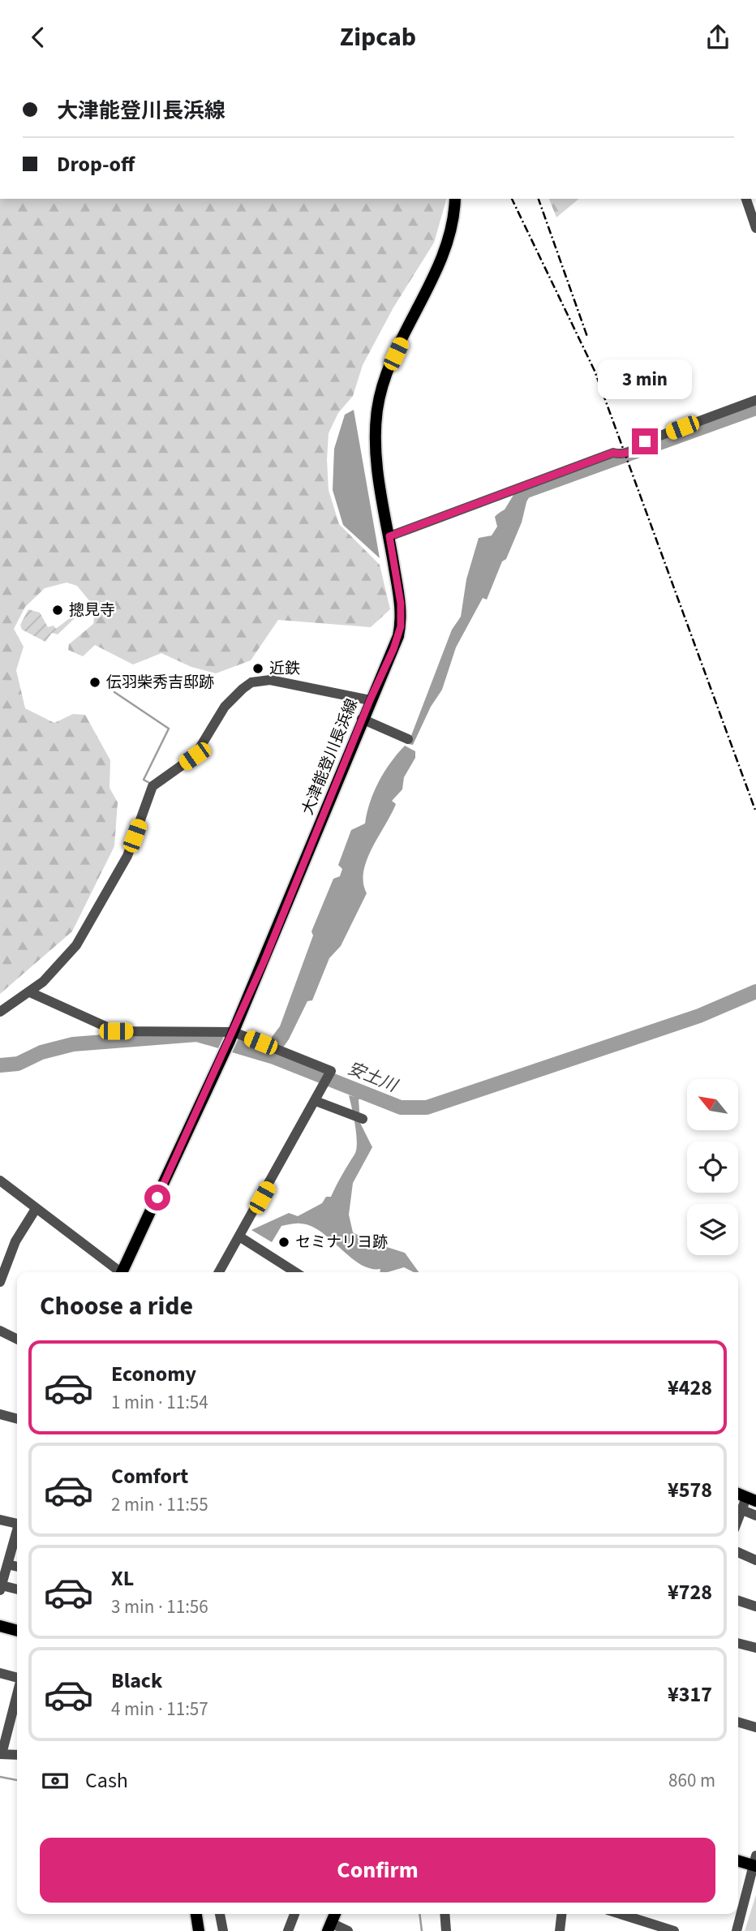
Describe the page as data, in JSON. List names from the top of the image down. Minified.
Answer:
{"streets":{"main road":["大津能登川長浜線"]},"water":["安土川"],"places":["摠見寺","近鉄","伝羽柴秀吉邸跡","セミナリヨ跡"],"north":"top left","page":{"header":"Zipcab","banner":["大津能登川長浜線","Drop-off"],"bubble":"3 min","heading":"Choose a ride","list":[{"name":"Economy","note":"1 min · 11:54","value":"¥428"},{"name":"Comfort","note":"2 min · 11:55","value":"¥578"},{"name":"XL","note":"3 min · 11:56","value":"¥728"},{"name":"Black","note":"4 min · 11:57","value":"¥317"}],"pay":["Cash","860 m"],"buttons":"Confirm"}}
